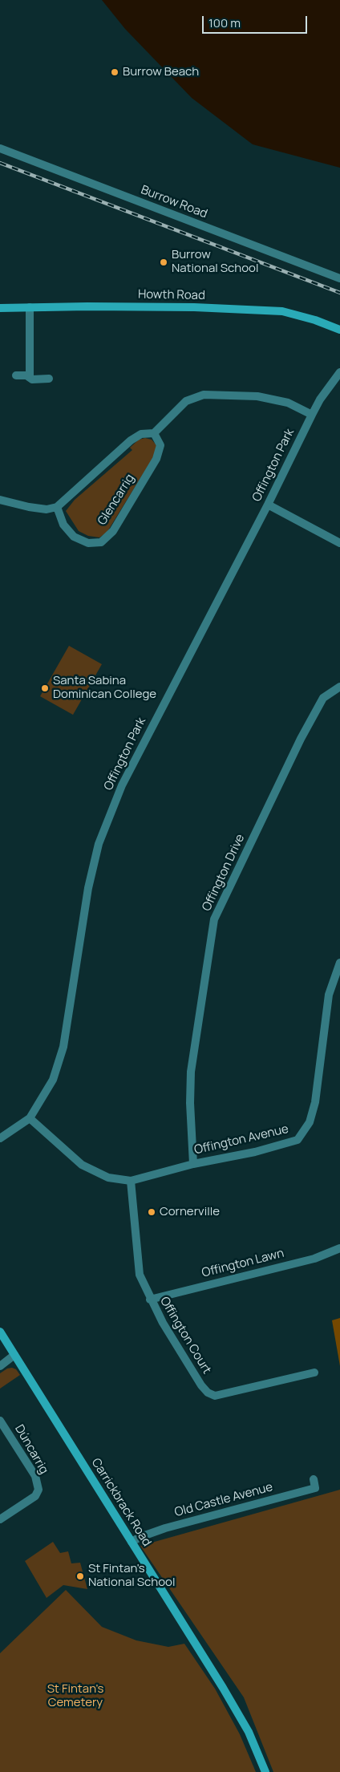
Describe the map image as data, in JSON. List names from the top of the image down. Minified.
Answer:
{"streets":{"main road":["Howth Road","Carrickbrack Road"],"street":["Burrow Road","Offington Park","Glencarrig","Offington Drive","Offington Avenue","Offington Lawn","Offington Court","Dúncarrig","Old Castle Avenue"]},"crossings":[["Offington Park","Offington Avenue"],["Offington Drive","Offington Avenue"],["Offington Avenue","Offington Court"],["Offington Lawn","Offington Court"],["Old Castle Avenue","Carrickbrack Road"]],"parks":["St Fintan's Cemetery"],"places":["Burrow Beach","Burrow National School","Santa Sabina Dominican College","Cornerville","St Fintan's National School"],"scale_bar":"100 m"}
